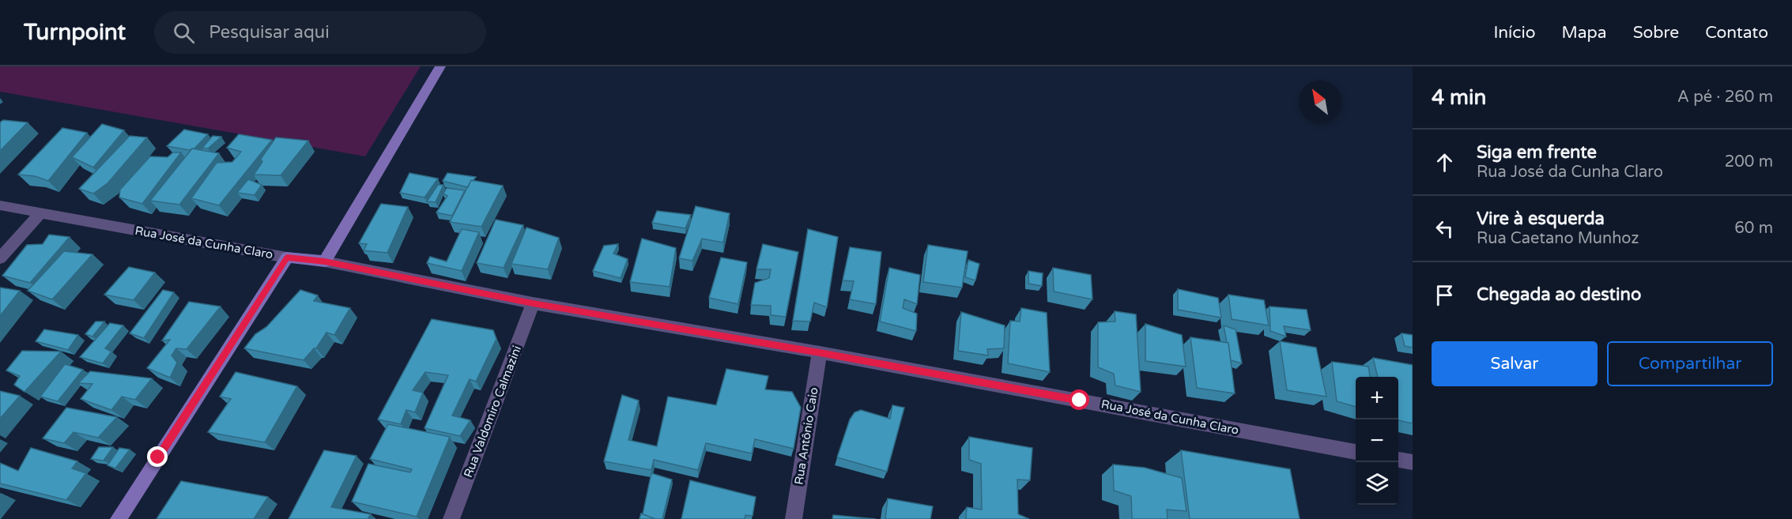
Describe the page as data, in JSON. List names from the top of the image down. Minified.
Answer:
{"streets":{"street":["Rua José da Cunha Claro","Rua Valdomiro Calmazini","Rua Antônio Caio"]},"crossings":[["Rua José da Cunha Claro","Rua Valdomiro Calmazini"],["Rua José da Cunha Claro","Rua Antônio Caio"]],"north":"top left","page":{"header":"Turnpoint","search":"Pesquisar aqui","nav":["Início","Mapa","Sobre","Contato"],"heading":["4 min","A pé · 260 m"],"list":[["Siga em frente","Rua José da Cunha Claro","200 m"],["Vire à esquerda","Rua Caetano Munhoz","60 m"],"Chegada ao destino"],"buttons":["Salvar","Compartilhar"],"map_buttons":["+","−"]}}
